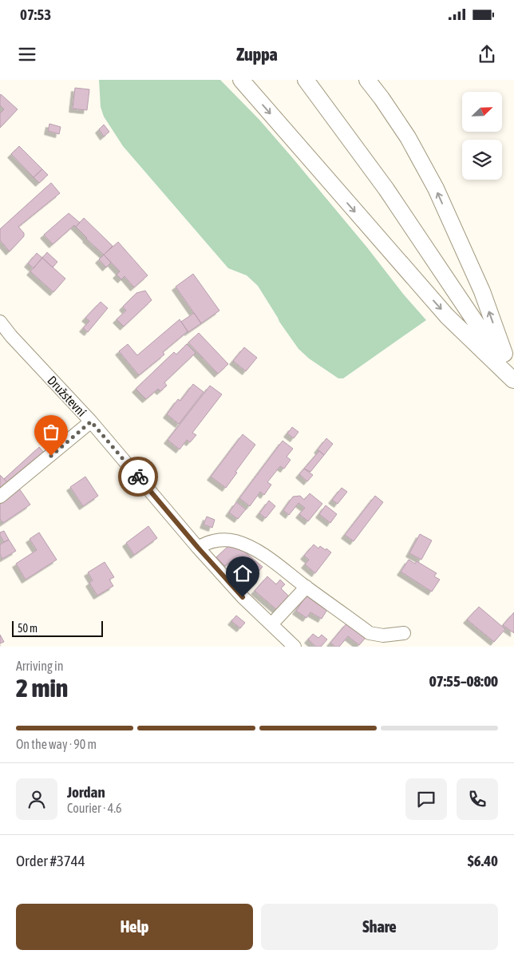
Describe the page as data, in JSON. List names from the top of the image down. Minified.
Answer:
{"streets":{"street":["Družstevní"]},"scale_bar":"50 m","north":"top right","page":{"status":"07:53","header":"Zuppa","scale":"50 m","heading":["2 min","Arriving in","07:55–08:00"],"panel":["Jordan","Courier · 4.6","Order #3744","$6.40"],"bar":"On the way · 90 m","buttons":["Help","Share"]}}
